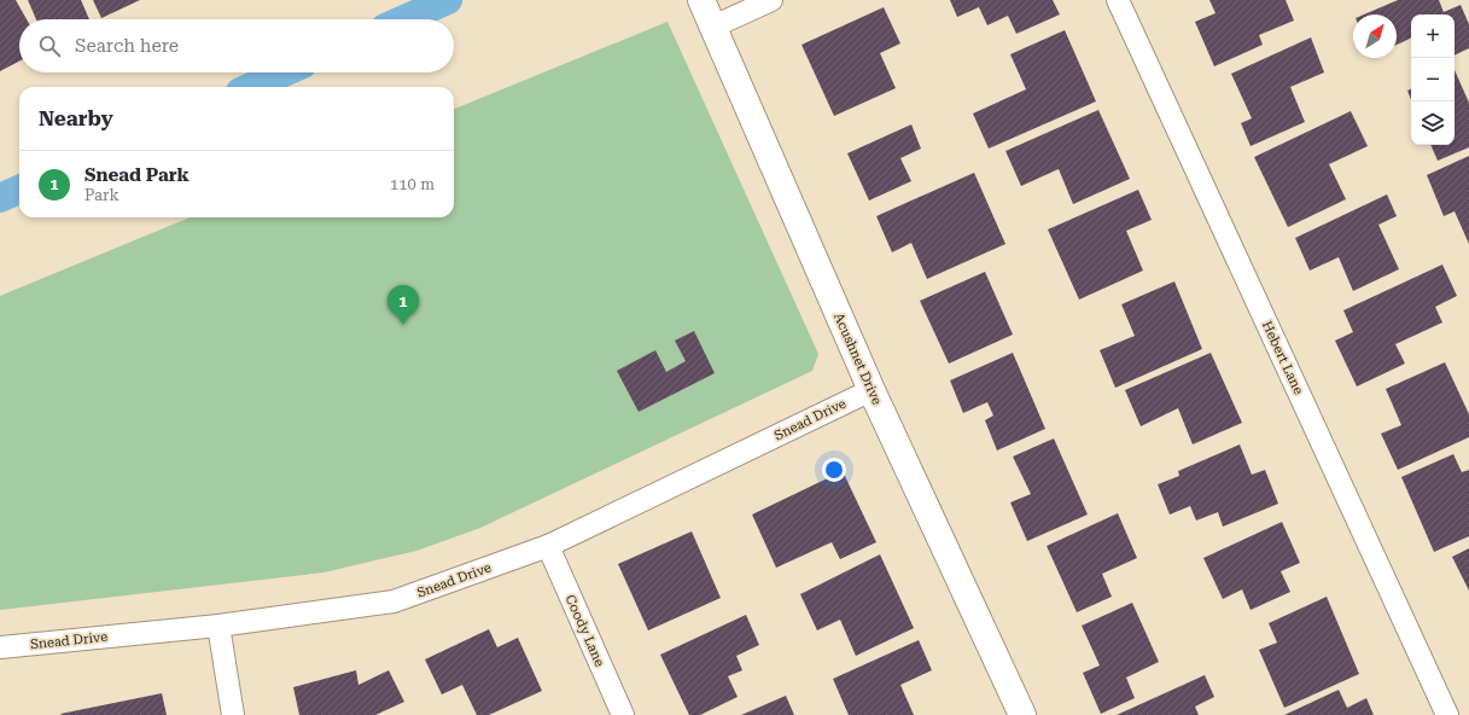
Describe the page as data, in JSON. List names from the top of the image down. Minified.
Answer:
{"streets":{"street":["Hebert Lane","Acushnet Drive","Snead Drive","Coody Lane"]},"crossings":[["Acushnet Drive","Snead Drive"],["Snead Drive","Coody Lane"]],"north":"top right","page":{"map_buttons":["+","−"],"search":"Search here","heading":"Nearby","list":[{"mark":"1","name":"Snead Park","note":"Park","value":"110 m"}],"pins":"1"}}
